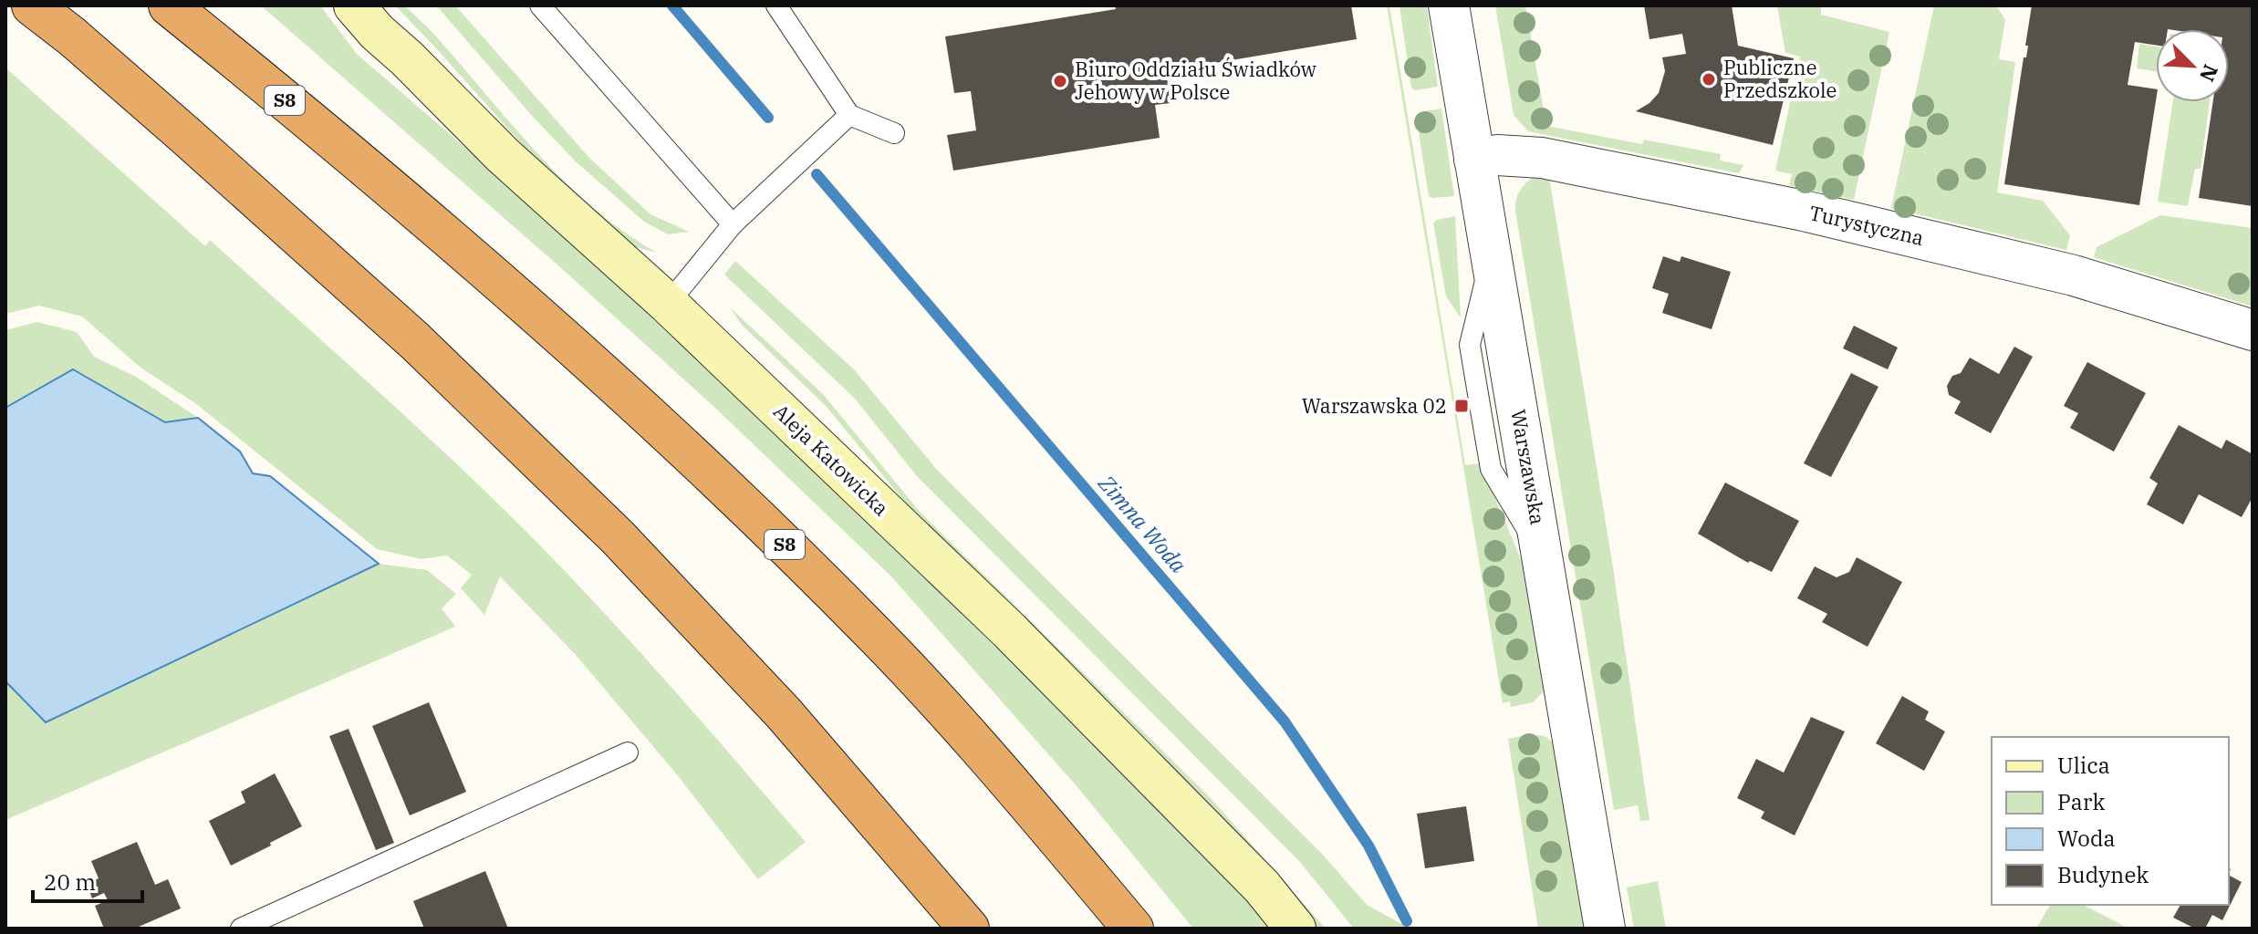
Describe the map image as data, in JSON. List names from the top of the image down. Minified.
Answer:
{"streets":{"highway":["S8"],"street":["Turystyczna","Aleja Katowicka","Warszawska"]},"crossings":[["Turystyczna","Warszawska"]],"water":["Zimna Woda"],"places":{"other":["Publiczne Przedszkole","Biuro Oddziału Świadków Jehowy w Polsce"],"transit":["Warszawska 02"]},"legend":["Ulica","Park","Woda","Budynek"],"scale_bar":"20 m","north":"bottom right"}
